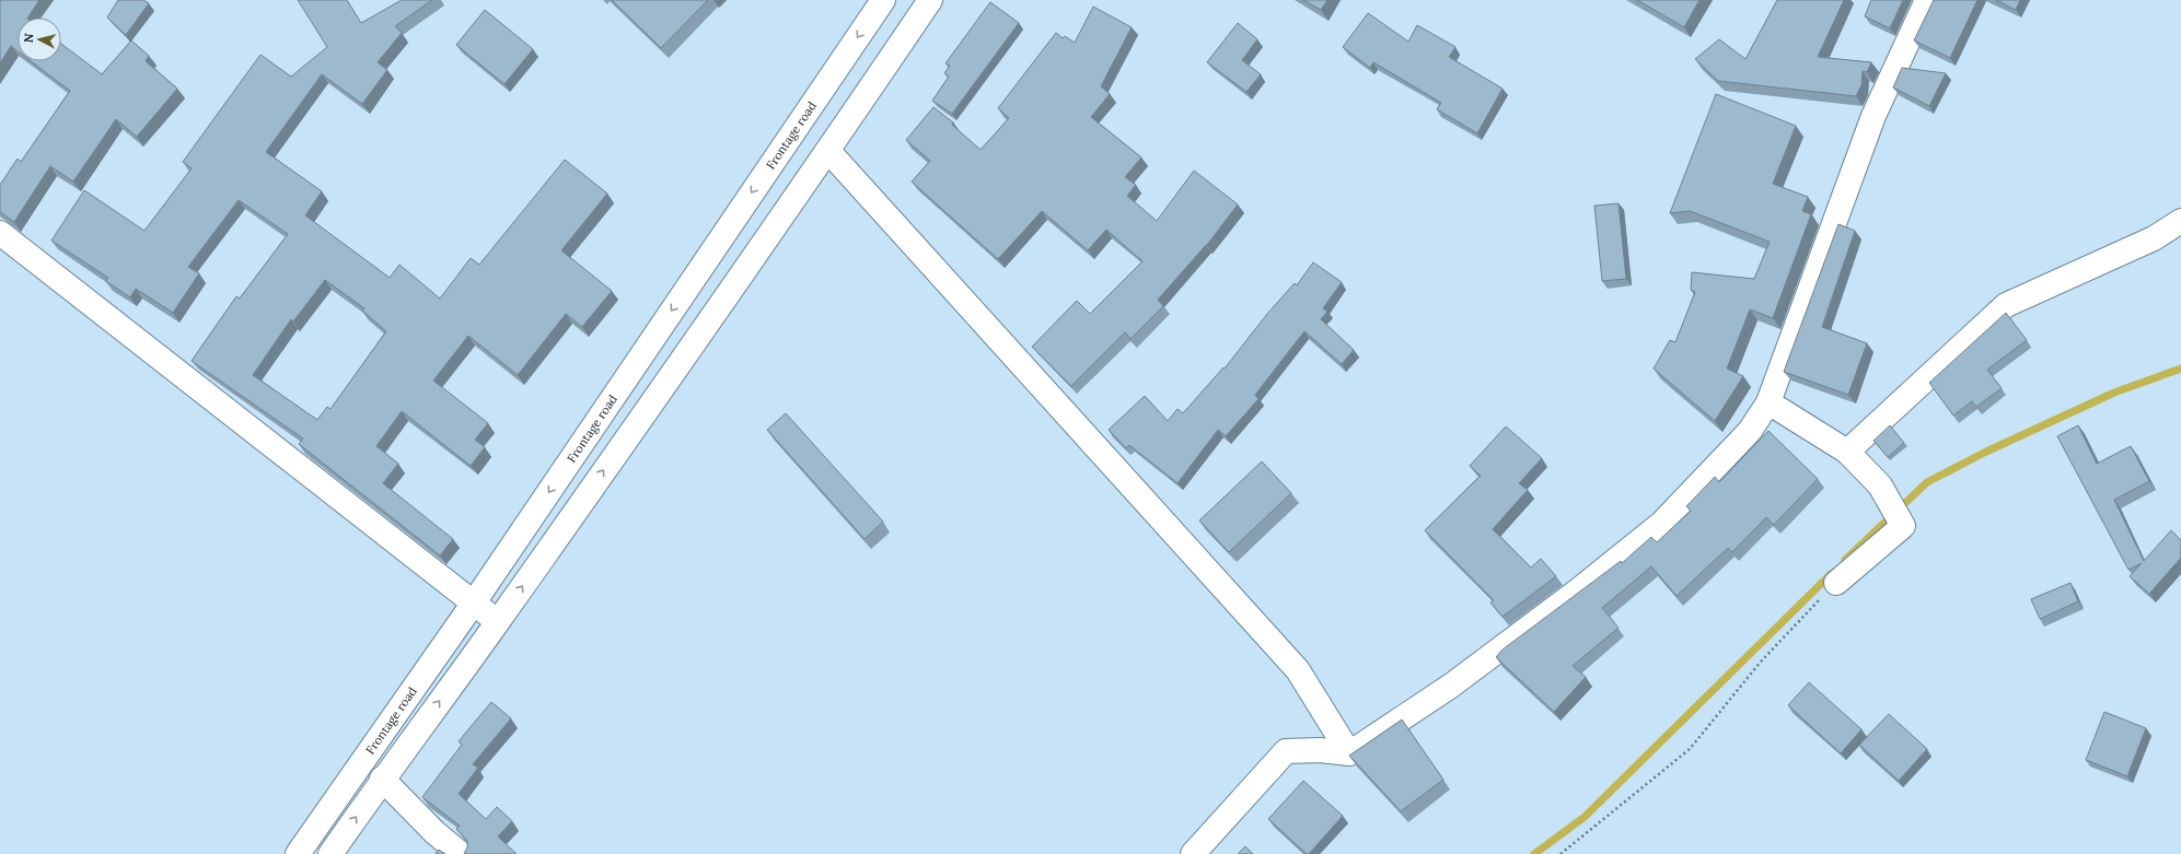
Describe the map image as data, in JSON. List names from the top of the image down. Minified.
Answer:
{"streets":{"street":["Frontage road"]},"north":"left"}
